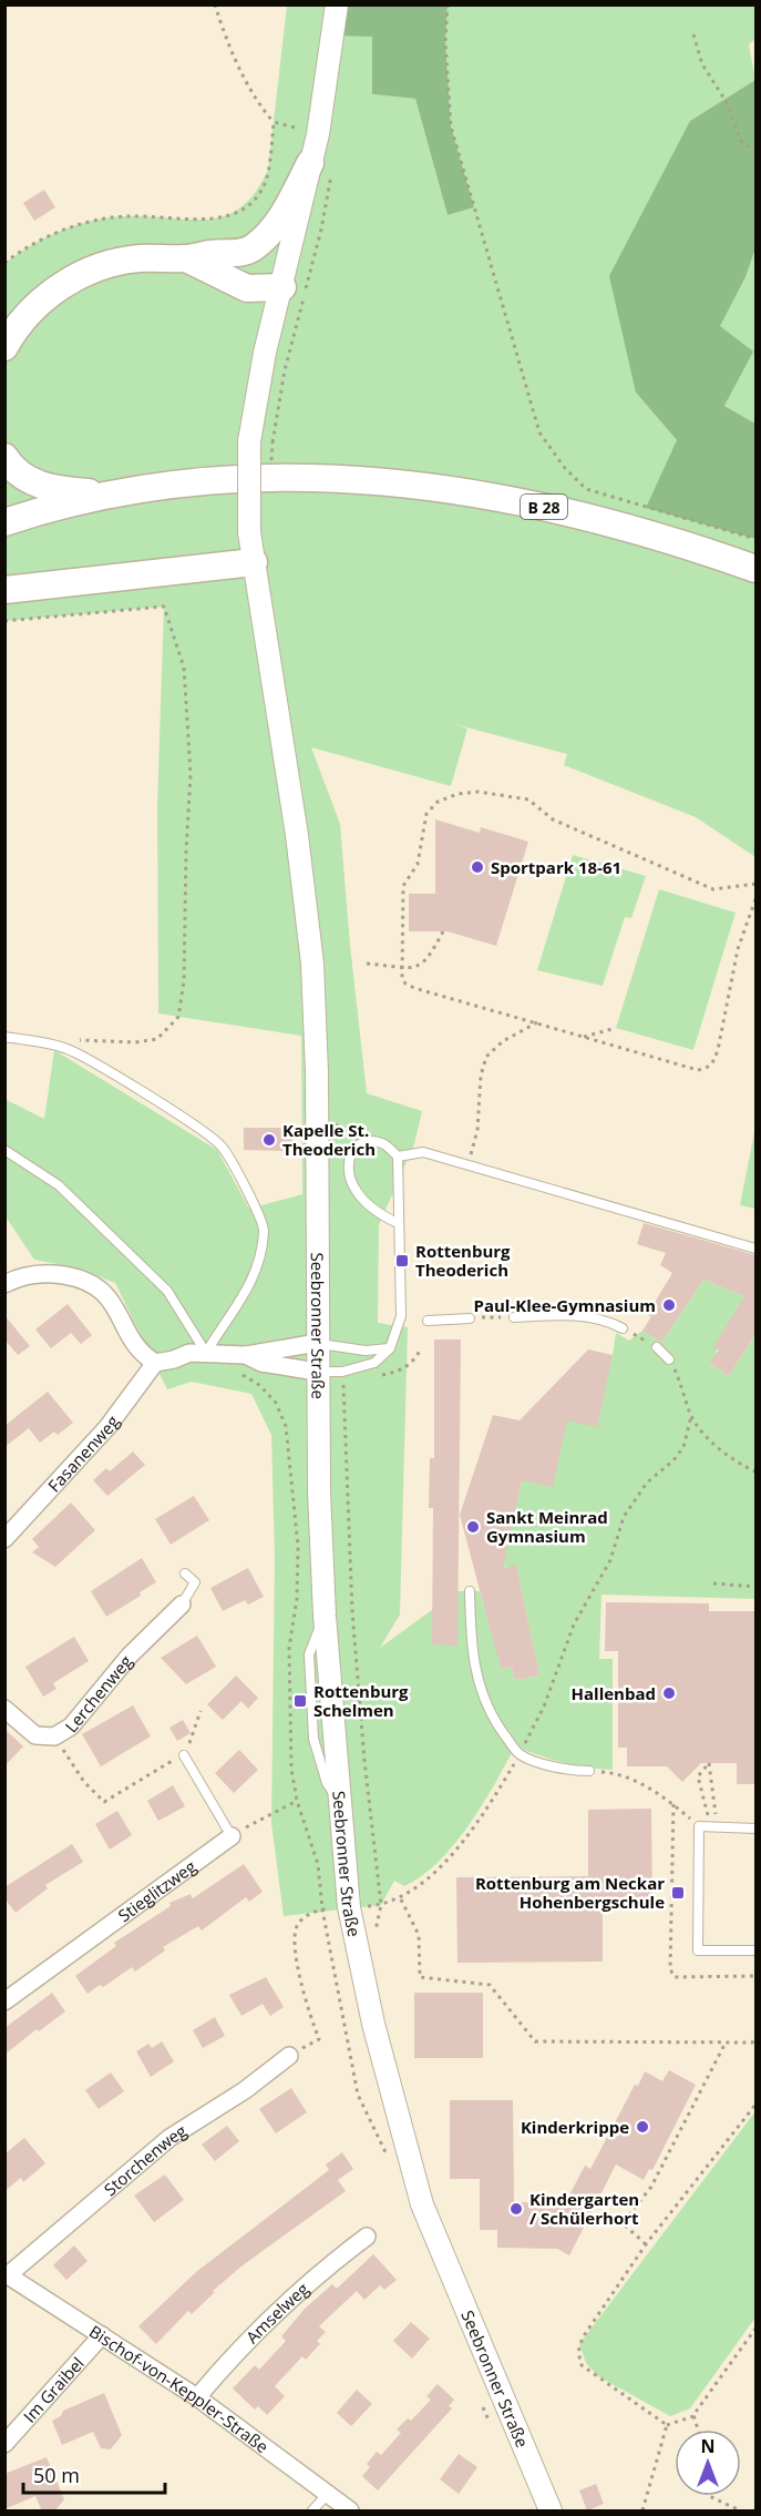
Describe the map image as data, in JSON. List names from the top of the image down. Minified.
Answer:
{"streets":{"main road":["B 28"],"street":["Seebronner Straße","Fasanenweg","Lerchenweg","Stieglitzweg","Storchenweg","Amselweg","Im Graibel","Bischof-von-Keppler-Straße"]},"crossings":[["Storchenweg","Bischof-von-Keppler-Straße"],["Amselweg","Bischof-von-Keppler-Straße"],["Im Graibel","Bischof-von-Keppler-Straße"]],"places":{"other":["Sportpark 18-61","Kapelle St. Theoderich","Paul-Klee-Gymnasium","Sankt Meinrad Gymnasium","Hallenbad","Kinderkrippe","Kindergarten / Schülerhort"],"transit":["Rottenburg Theoderich","Rottenburg Schelmen","Rottenburg am Neckar Hohenbergschule"]},"scale_bar":"50 m","north":"top"}
